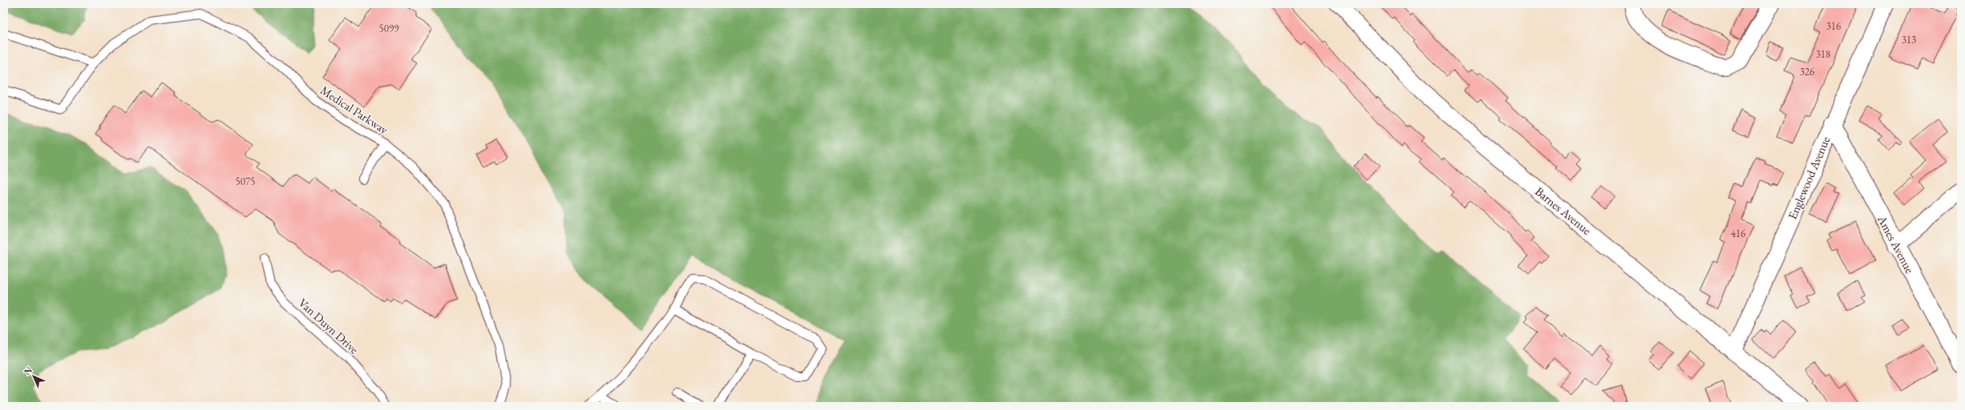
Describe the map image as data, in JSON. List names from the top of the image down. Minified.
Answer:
{"streets":{"street":["Englewood Avenue","Barnes Avenue","Ames Avenue"],"lane":["Medical Parkway","Van Duyn Drive"]},"crossings":[["Englewood Avenue","Barnes Avenue"],["Englewood Avenue","Ames Avenue"]],"house_numbers":["316","5099","313","318","326","5075","416"],"north":"top left"}
